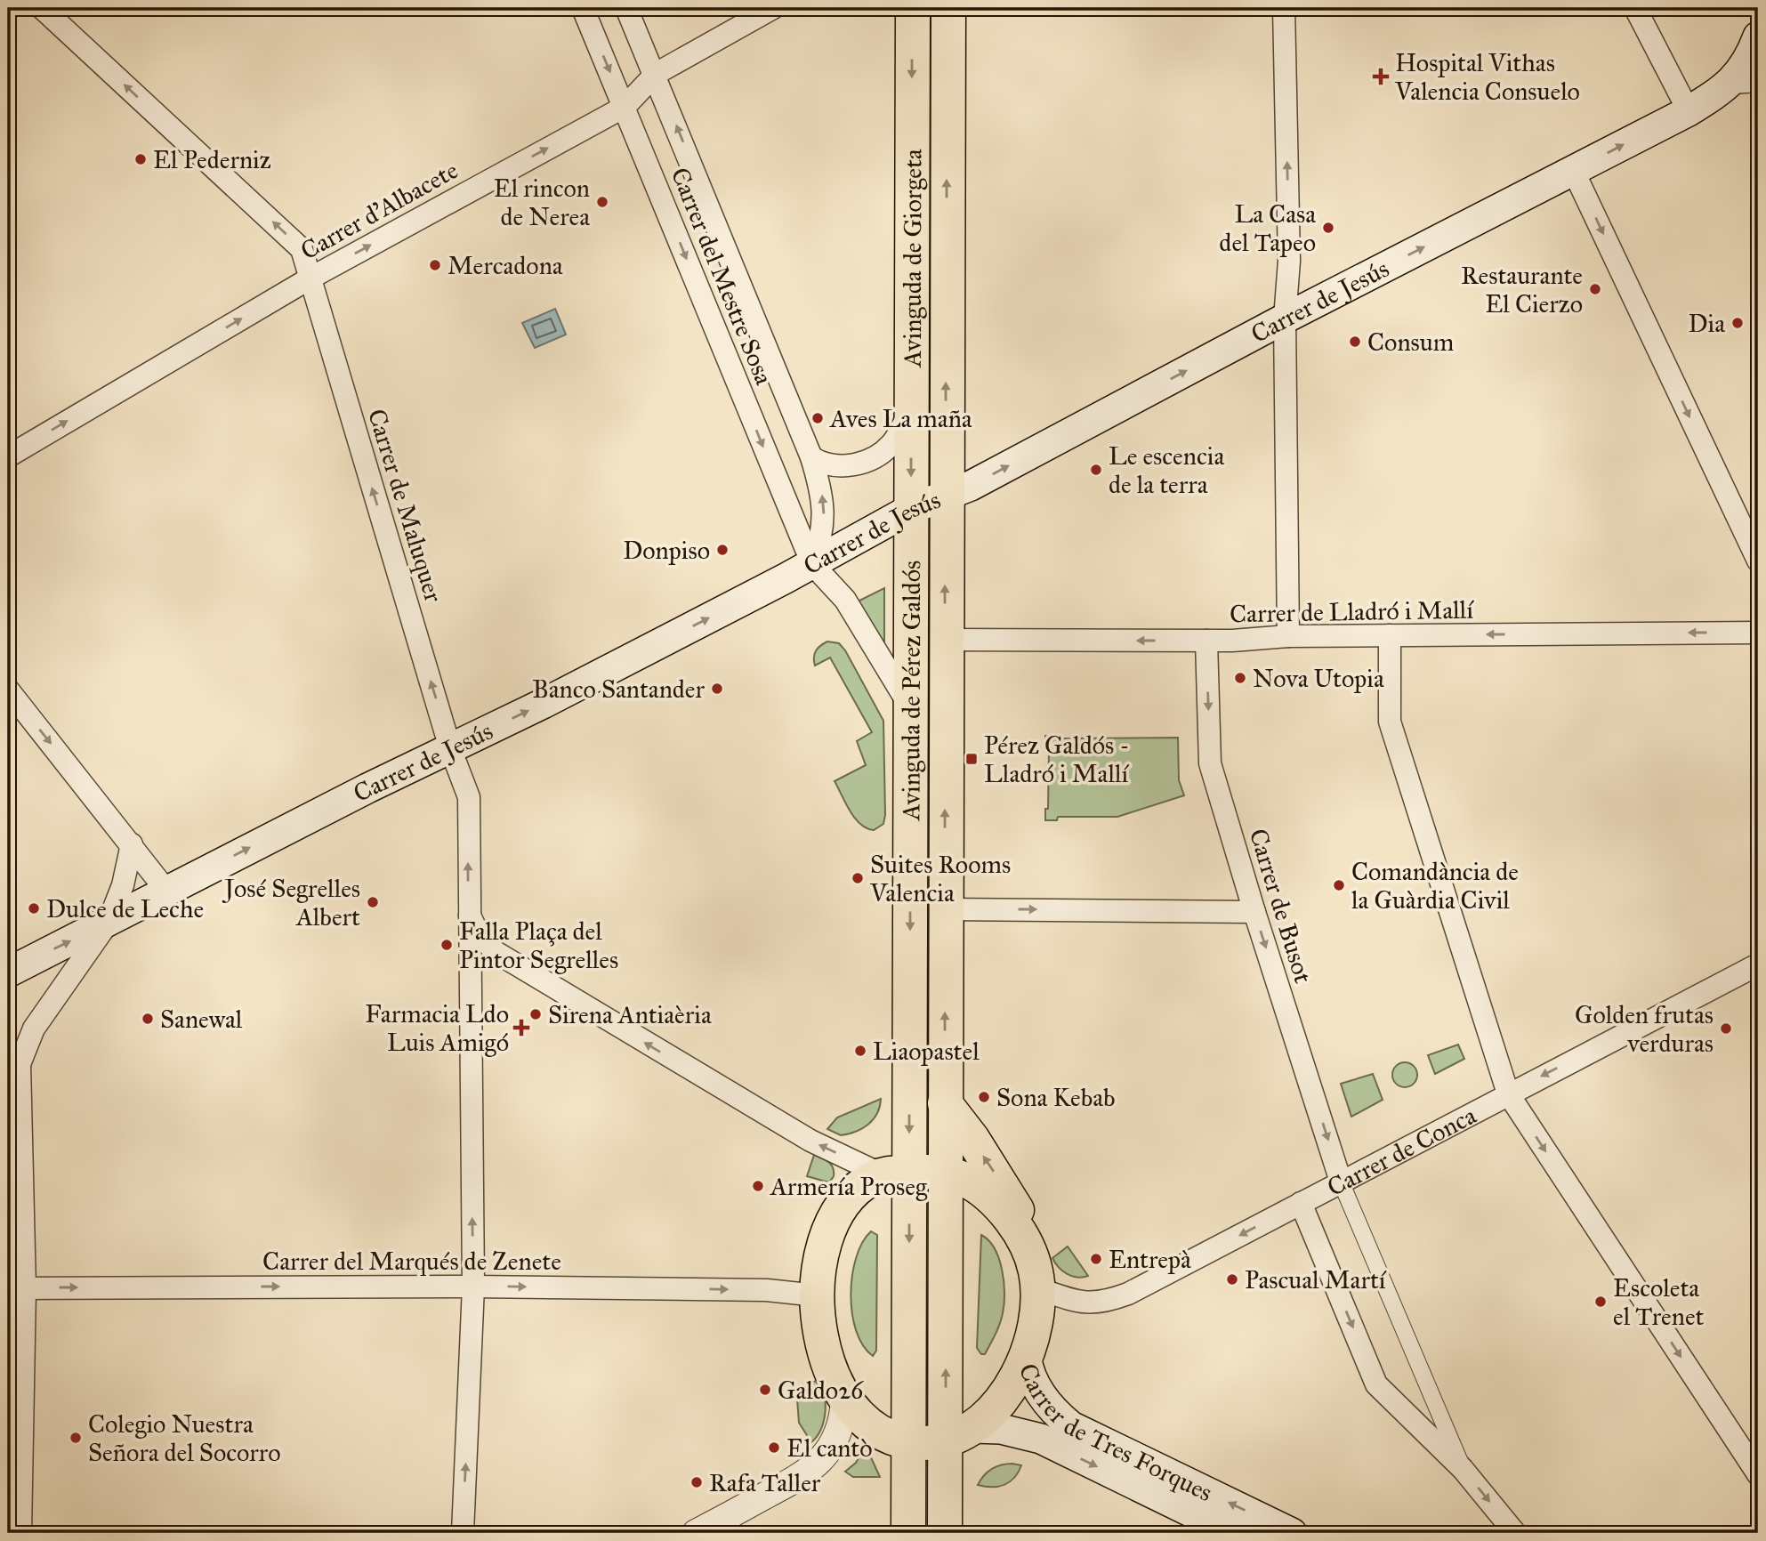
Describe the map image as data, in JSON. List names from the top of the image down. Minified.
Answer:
{"streets":{"main road":["Avinguda de Giorgeta","Carrer de Jesús","Avinguda de Pérez Galdós","Carrer de Tres Forques"],"street":["Carrer d'Albacete","Carrer del Mestre Sosa","Carrer de Maluquer","Carrer de Lladró i Mallí","Carrer de Busot","Carrer de Conca","Carrer del Marqués de Zenete"]},"crossings":[["Carrer d'Albacete","Carrer del Mestre Sosa"],["Carrer d'Albacete","Carrer de Maluquer"],["Avinguda de Giorgeta","Carrer de Jesús"],["Avinguda de Giorgeta","Avinguda de Pérez Galdós"],["Carrer del Mestre Sosa","Carrer de Jesús"],["Carrer del Mestre Sosa","Avinguda de Pérez Galdós"],["Carrer de Jesús","Carrer de Maluquer"],["Carrer de Jesús","Avinguda de Pérez Galdós"],["Carrer de Maluquer","Carrer del Marqués de Zenete"],["Carrer de Lladró i Mallí","Avinguda de Pérez Galdós"],["Carrer de Lladró i Mallí","Carrer de Busot"],["Avinguda de Pérez Galdós","Carrer de Tres Forques"],["Carrer de Busot","Carrer de Conca"]],"one_way":["Carrer d'Albacete","Carrer de Jesús","Carrer de Maluquer","Carrer de Lladró i Mallí","Carrer de Conca","Carrer del Marqués de Zenete"],"places":{"health":["Hospital Vithas Valencia Consuelo","Farmacia Ldo Luis Amigó"],"other":["El Pederniz","El rincon de Nerea","La Casa del Tapeo","Mercadona","Restaurante El Cierzo","Dia","Consum","Aves La maña","Le escencia de la terra","Donpiso","Nova Utopia","Banco Santander","Suites Rooms Valencia","Comandància de la Guàrdia Civil","José Segrelles Albert","Dulce de Leche","Falla Plaça del Pintor Segrelles","Sirena Antiaèria","Sanewal","Golden frutas verduras","Liaopastel","Sona Kebab","Armería Proseg","Entrepà","Pascual Martí","Escoleta el Trenet","Galdo26","Colegio Nuestra Señora del Socorro","El cantò","Rafa Taller"],"transit":["Pérez Galdós - Lladró i Mallí"]}}
